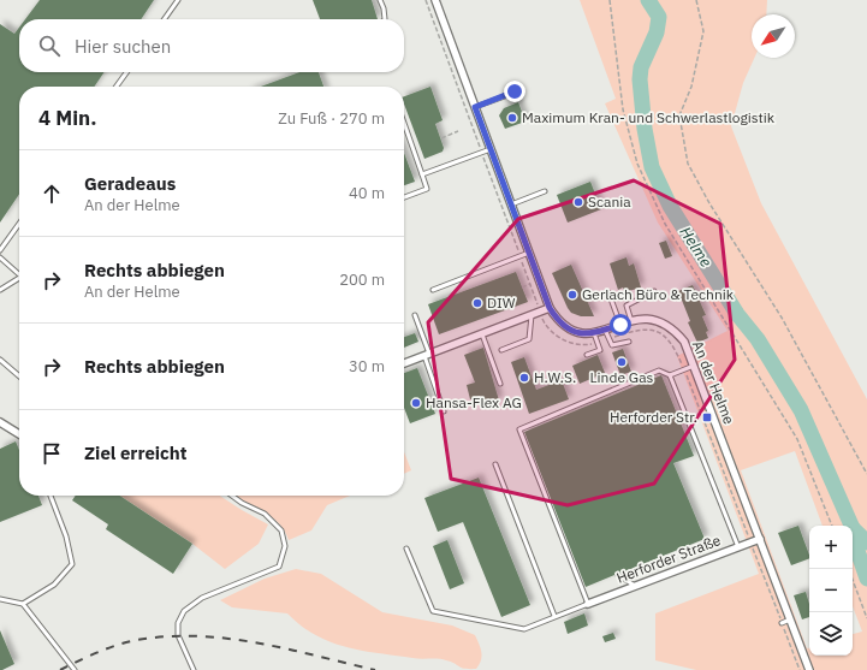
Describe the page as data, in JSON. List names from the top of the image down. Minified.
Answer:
{"streets":{"street":["An der Helme","Herforder Straße"]},"crossings":[["An der Helme","Herforder Straße"]],"water":["Helme"],"places":{"other":["Maximum Kran- und Schwerlastlogistik","Scania","Gerlach Büro & Technik","DIW","Linde Gas","H.W.S.","Hansa-Flex AG"],"transit":["Herforder Str."]},"north":"bottom left","page":{"search":"Hier suchen","heading":["4 Min.","Zu Fuß · 270 m"],"list":[["Geradeaus","An der Helme","40 m"],["Rechts abbiegen","An der Helme","200 m"],["Rechts abbiegen","30 m"],"Ziel erreicht"],"map_buttons":["+","−"]}}
